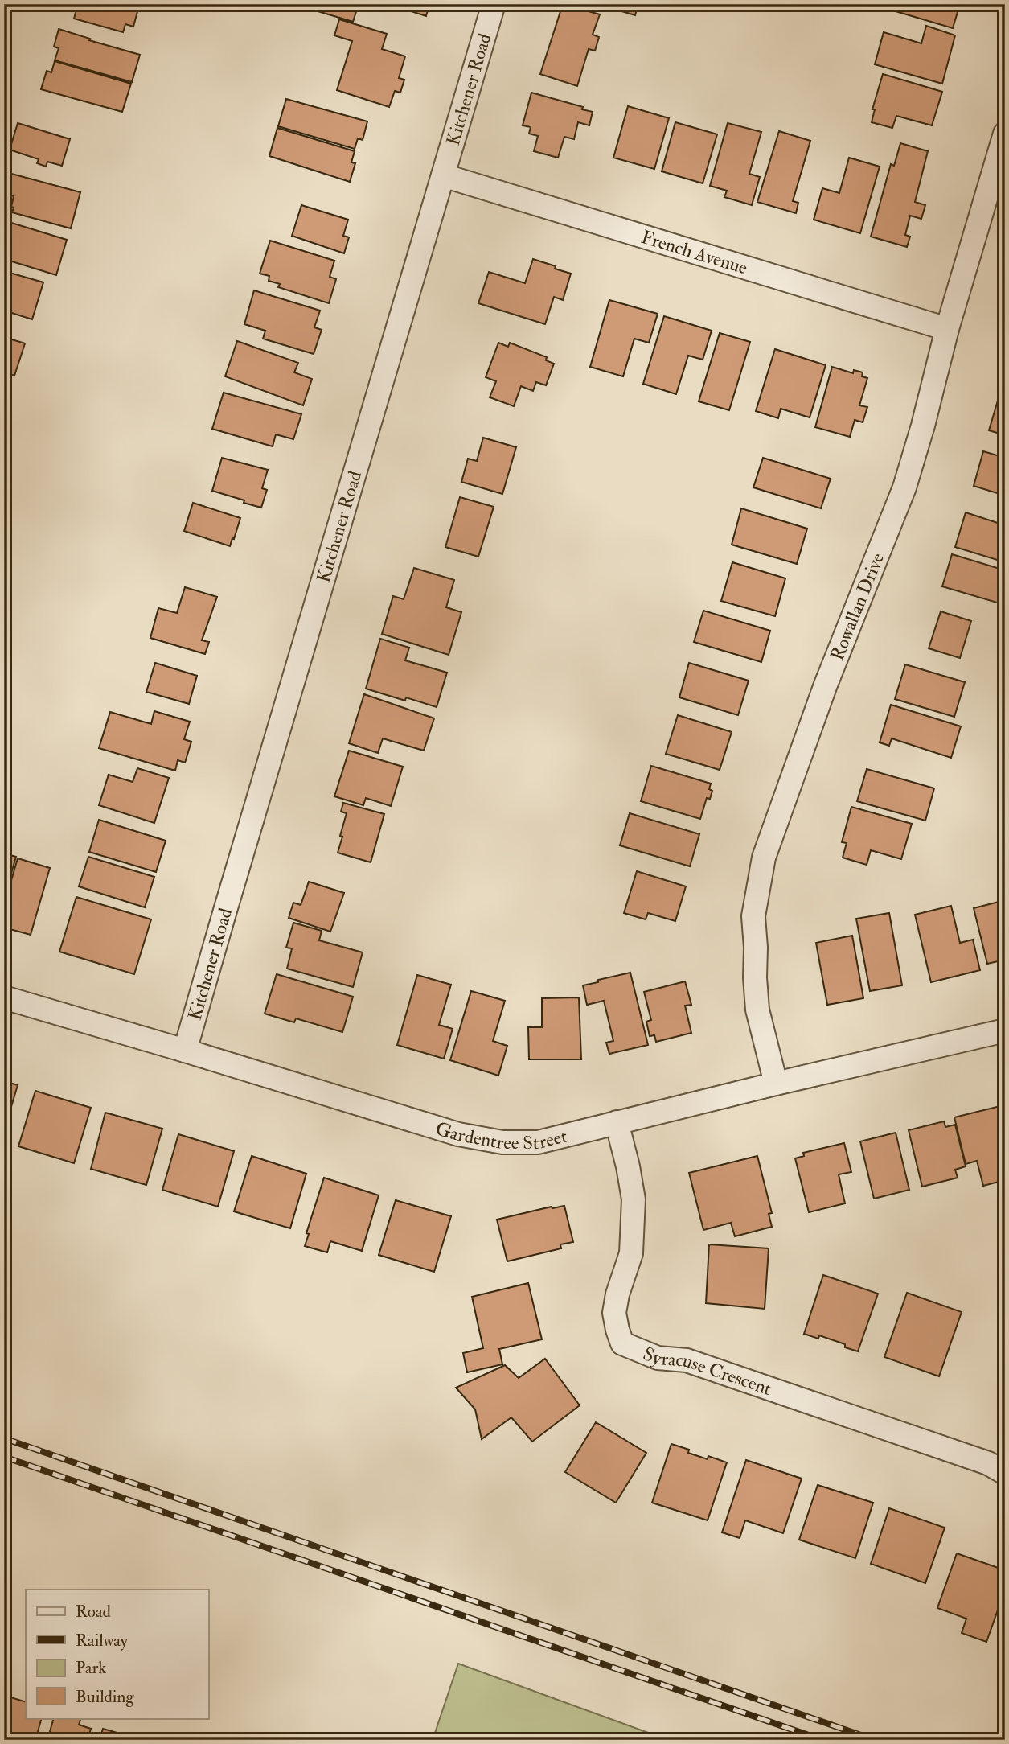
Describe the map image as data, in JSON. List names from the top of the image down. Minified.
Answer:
{"streets":{"street":["Kitchener Road","French Avenue","Rowallan Drive","Gardentree Street","Syracuse Crescent"]},"crossings":[["Kitchener Road","French Avenue"],["Kitchener Road","Gardentree Street"],["French Avenue","Rowallan Drive"],["Rowallan Drive","Gardentree Street"],["Gardentree Street","Syracuse Crescent"]],"legend":["Road","Railway","Park","Building"]}
